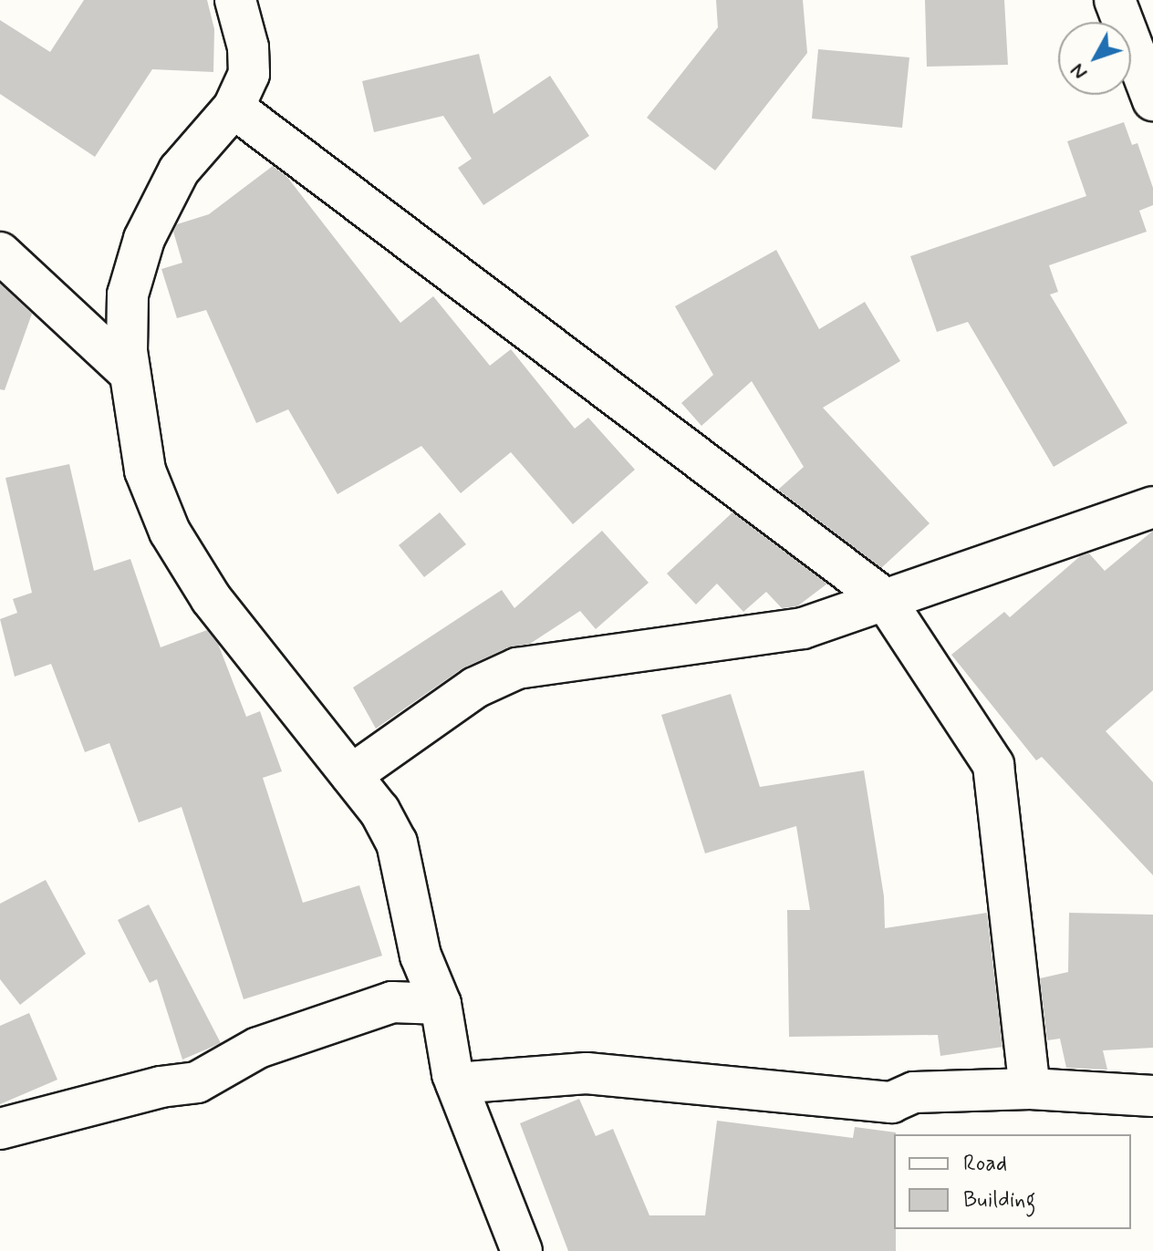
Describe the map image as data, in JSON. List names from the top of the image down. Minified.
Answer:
{"legend":["Road","Building"],"north":"bottom left"}
